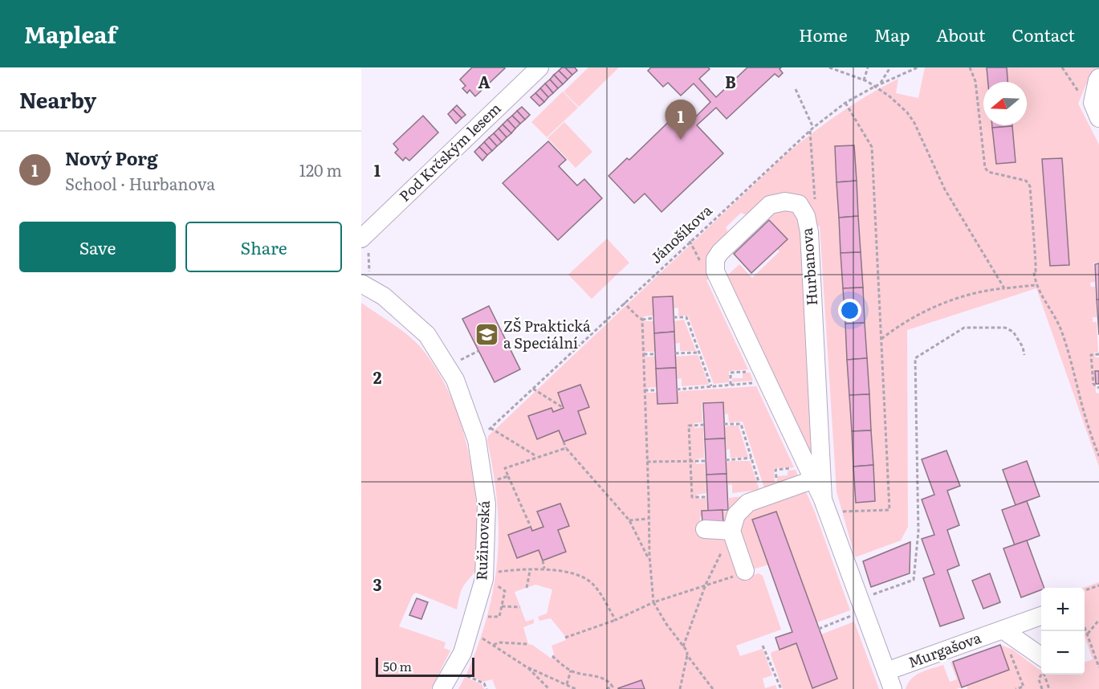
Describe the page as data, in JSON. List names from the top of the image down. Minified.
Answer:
{"streets":{"street":["Pod Krčským lesem","Hurbanova","Ružinovská","Murgašova"],"path":["Jánošíkova"]},"crossings":[["Hurbanova","Murgašova"]],"places":{"school or university":["ZŠ Praktická a Speciální"]},"scale_bar":"50 m","north":"left","page":{"header":"Mapleaf","nav":["Home","Map","About","Contact"],"heading":"Nearby","pins":"1","list":[{"mark":"1","name":"Nový Porg","note":"School · Hurbanova","value":"120 m"}],"buttons":["Save","Share"],"map_buttons":["+","−"],"scale":"50 m"},"grid":{"columns":["A","B"],"rows":["1","2","3"]}}
